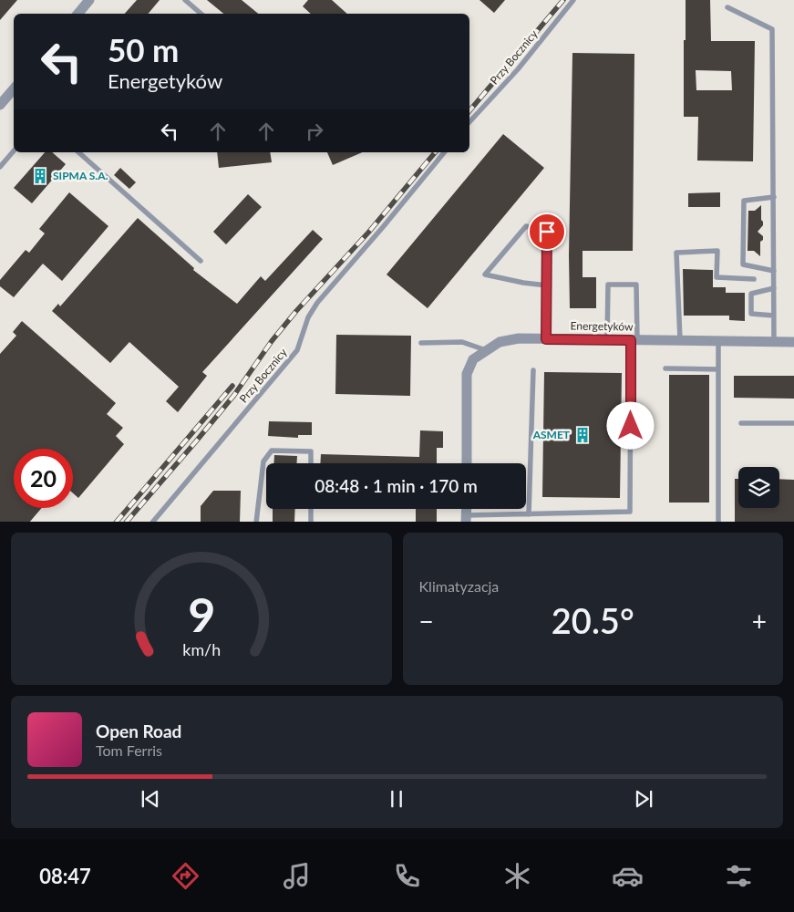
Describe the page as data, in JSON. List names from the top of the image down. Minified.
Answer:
{"streets":{"street":["Energetyków"],"lane":["Przy Bocznicy"]},"places":{"building":["SIPMA S.A.","ASMET"]},"page":{"turn":["50 m","Energetyków"],"limit":"20","trip":"08:48 · 1 min · 170 m","tile":"Klimatyzacja","heat":["−","20.5°","+"],"song":["Open Road","Tom Ferris"],"tabs":"08:47","gauge":["9","km/h"]}}
